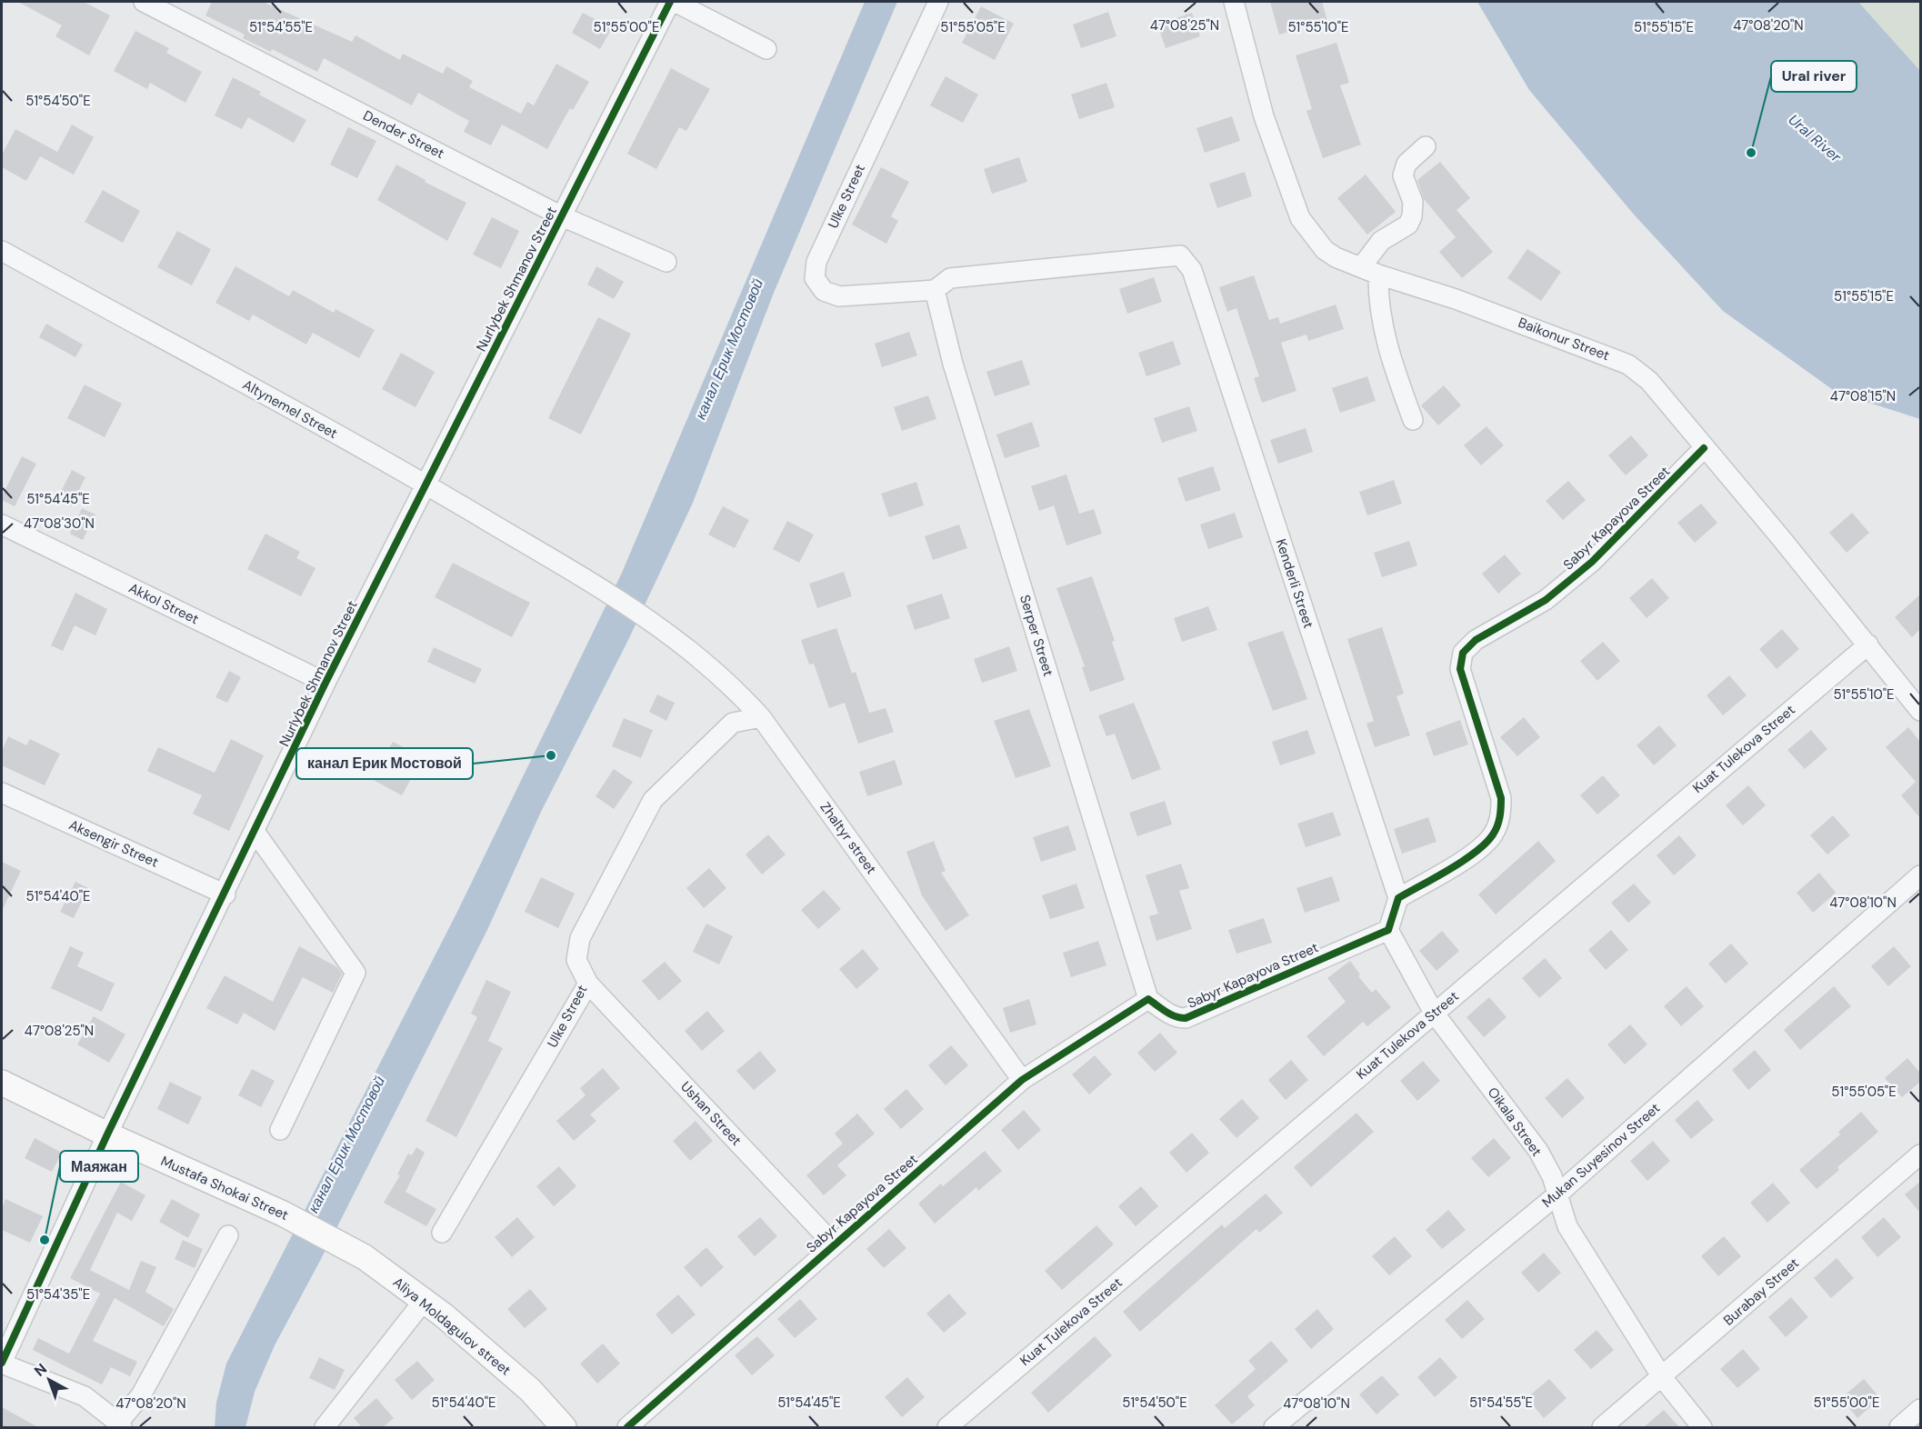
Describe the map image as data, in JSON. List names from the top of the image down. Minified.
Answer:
{"streets":{"main road":["Mustafa Shokai Street","Aliya Moldagulov street"],"street":["Dender Street","Ulke Street","Nurlybek Shmanov Street","Baikonur Street","Altynemel Street","Sabyr Kapayova Street","Kenderli Street","Akkol Street","Serper Street","Kuat Tulekova Street","Zhaltyr street","Aksengir Street","Ushan Street","Oikala Street","Mukan Suyesinov Street","Burabay Street"]},"crossings":[["Dender Street","Nurlybek Shmanov Street"],["Ulke Street","Kenderli Street"],["Ulke Street","Serper Street"],["Ulke Street","Zhaltyr street"],["Ulke Street","Ushan Street"],["Nurlybek Shmanov Street","Altynemel Street"],["Nurlybek Shmanov Street","Akkol Street"],["Nurlybek Shmanov Street","Aksengir Street"],["Nurlybek Shmanov Street","Mustafa Shokai Street"],["Baikonur Street","Sabyr Kapayova Street"],["Baikonur Street","Kuat Tulekova Street"],["Altynemel Street","Zhaltyr street"],["Sabyr Kapayova Street","Kenderli Street"],["Sabyr Kapayova Street","Serper Street"],["Sabyr Kapayova Street","Zhaltyr street"],["Sabyr Kapayova Street","Ushan Street"],["Sabyr Kapayova Street","Oikala Street"],["Kenderli Street","Serper Street"],["Kuat Tulekova Street","Oikala Street"],["Oikala Street","Mukan Suyesinov Street"],["Oikala Street","Burabay Street"],["Mustafa Shokai Street","Aliya Moldagulov street"]],"water":["Ural River","канал Ерик Мостовой"],"places":["Ural river","канал Ерик Мостовой","Маяжан"],"north":"top left","coordinates":["47°08'25\"N","47°08'20\"N","51°55'05\"E","51°55'10\"E","51°54'55\"E","51°55'00\"E","51°55'15\"E","51°54'50\"E","47°08'15\"N","51°54'45\"E","47°08'30\"N","51°54'40\"E","47°08'10\"N","51°54'35\"E"]}
